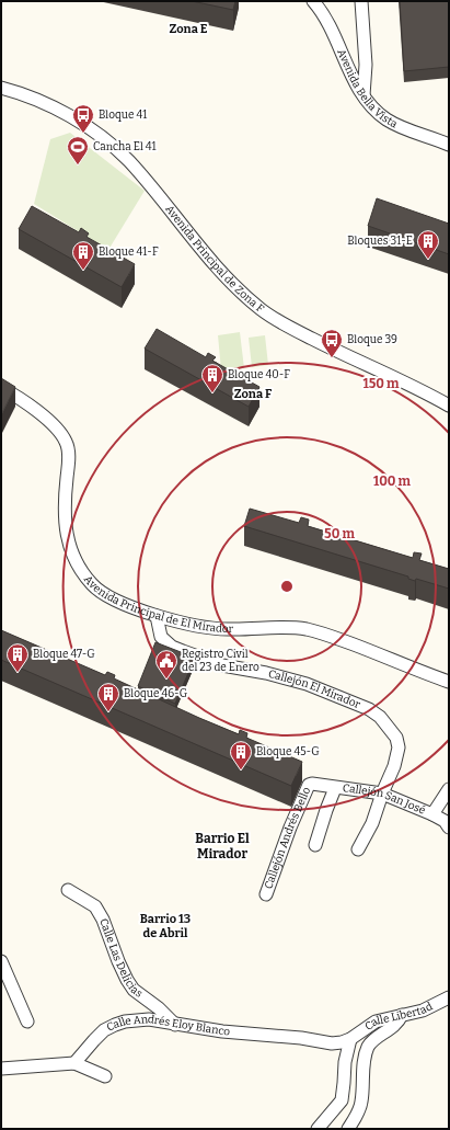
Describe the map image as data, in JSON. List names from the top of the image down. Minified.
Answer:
{"streets":{"street":["Avenida Bella Vista","Avenida Principal de Zona F","Avenida Principal de El Mirador","Callejón El Mirador","Callejón San José","Callejón Andrés Bello","Calle Las Delicias","Calle Libertad","Calle Andrés Eloy Blanco"]},"crossings":[["Avenida Principal de El Mirador","Callejón El Mirador"],["Callejón El Mirador","Callejón San José"],["Callejón San José","Callejón Andrés Bello"],["Calle Las Delicias","Calle Andrés Eloy Blanco"],["Calle Libertad","Calle Andrés Eloy Blanco"]],"districts":["Zona E","Zona F","Barrio El Mirador","Barrio 13 de Abril"],"places":{"bus stop":["Bloque 41","Bloque 39"],"sports":["Cancha El 41"],"building":["Bloques 31-E","Bloque 41-F","Bloque 40-F","Bloque 47-G","Bloque 46-G","Bloque 45-G"],"public building":["Registro Civil del 23 de Enero"]},"rings":["150 m","100 m","50 m"]}
